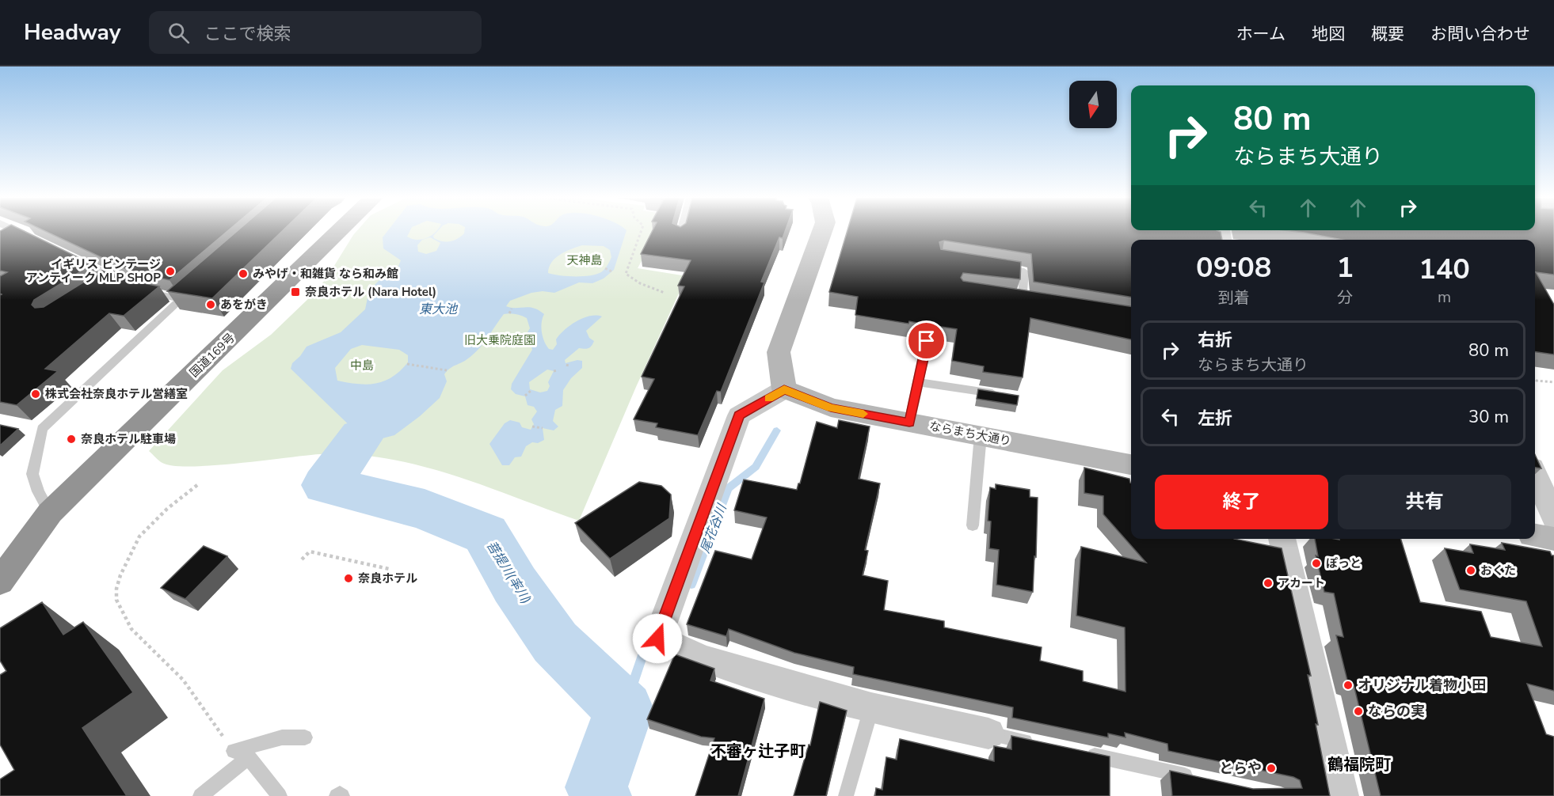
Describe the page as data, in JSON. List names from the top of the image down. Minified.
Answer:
{"streets":{"highway":["国道169号"],"street":["ならまち大通り"]},"districts":["不審ヶ辻子町","鶴福院町"],"water":["東大池","尾花谷川","菩提川(率川)"],"parks":["天神島","旧大乗院庭園","中島"],"places":{"other":["イギリス ビンテージ アンティーク MLP SHOP","みやげ・和雑貨 なら和み館","あをがき","株式会社奈良ホテル営繕室","奈良ホテル駐車場","ぽっと","おくた","奈良ホテル","アカート","オリジナル着物小田","ならの実","とらや"],"transit":["奈良ホテル (Nara Hotel)"]},"north":"bottom","page":{"header":"Headway","search":"ここで検索","nav":["ホーム","地図","概要","お問い合わせ"],"turn":["80 m","ならまち大通り"],"eta":["09:08","到着","1","分","140","m"],"list":[{"name":"右折","note":"ならまち大通り","value":"80 m"},{"name":"左折","value":"30 m"}],"buttons":["終了","共有"]}}
